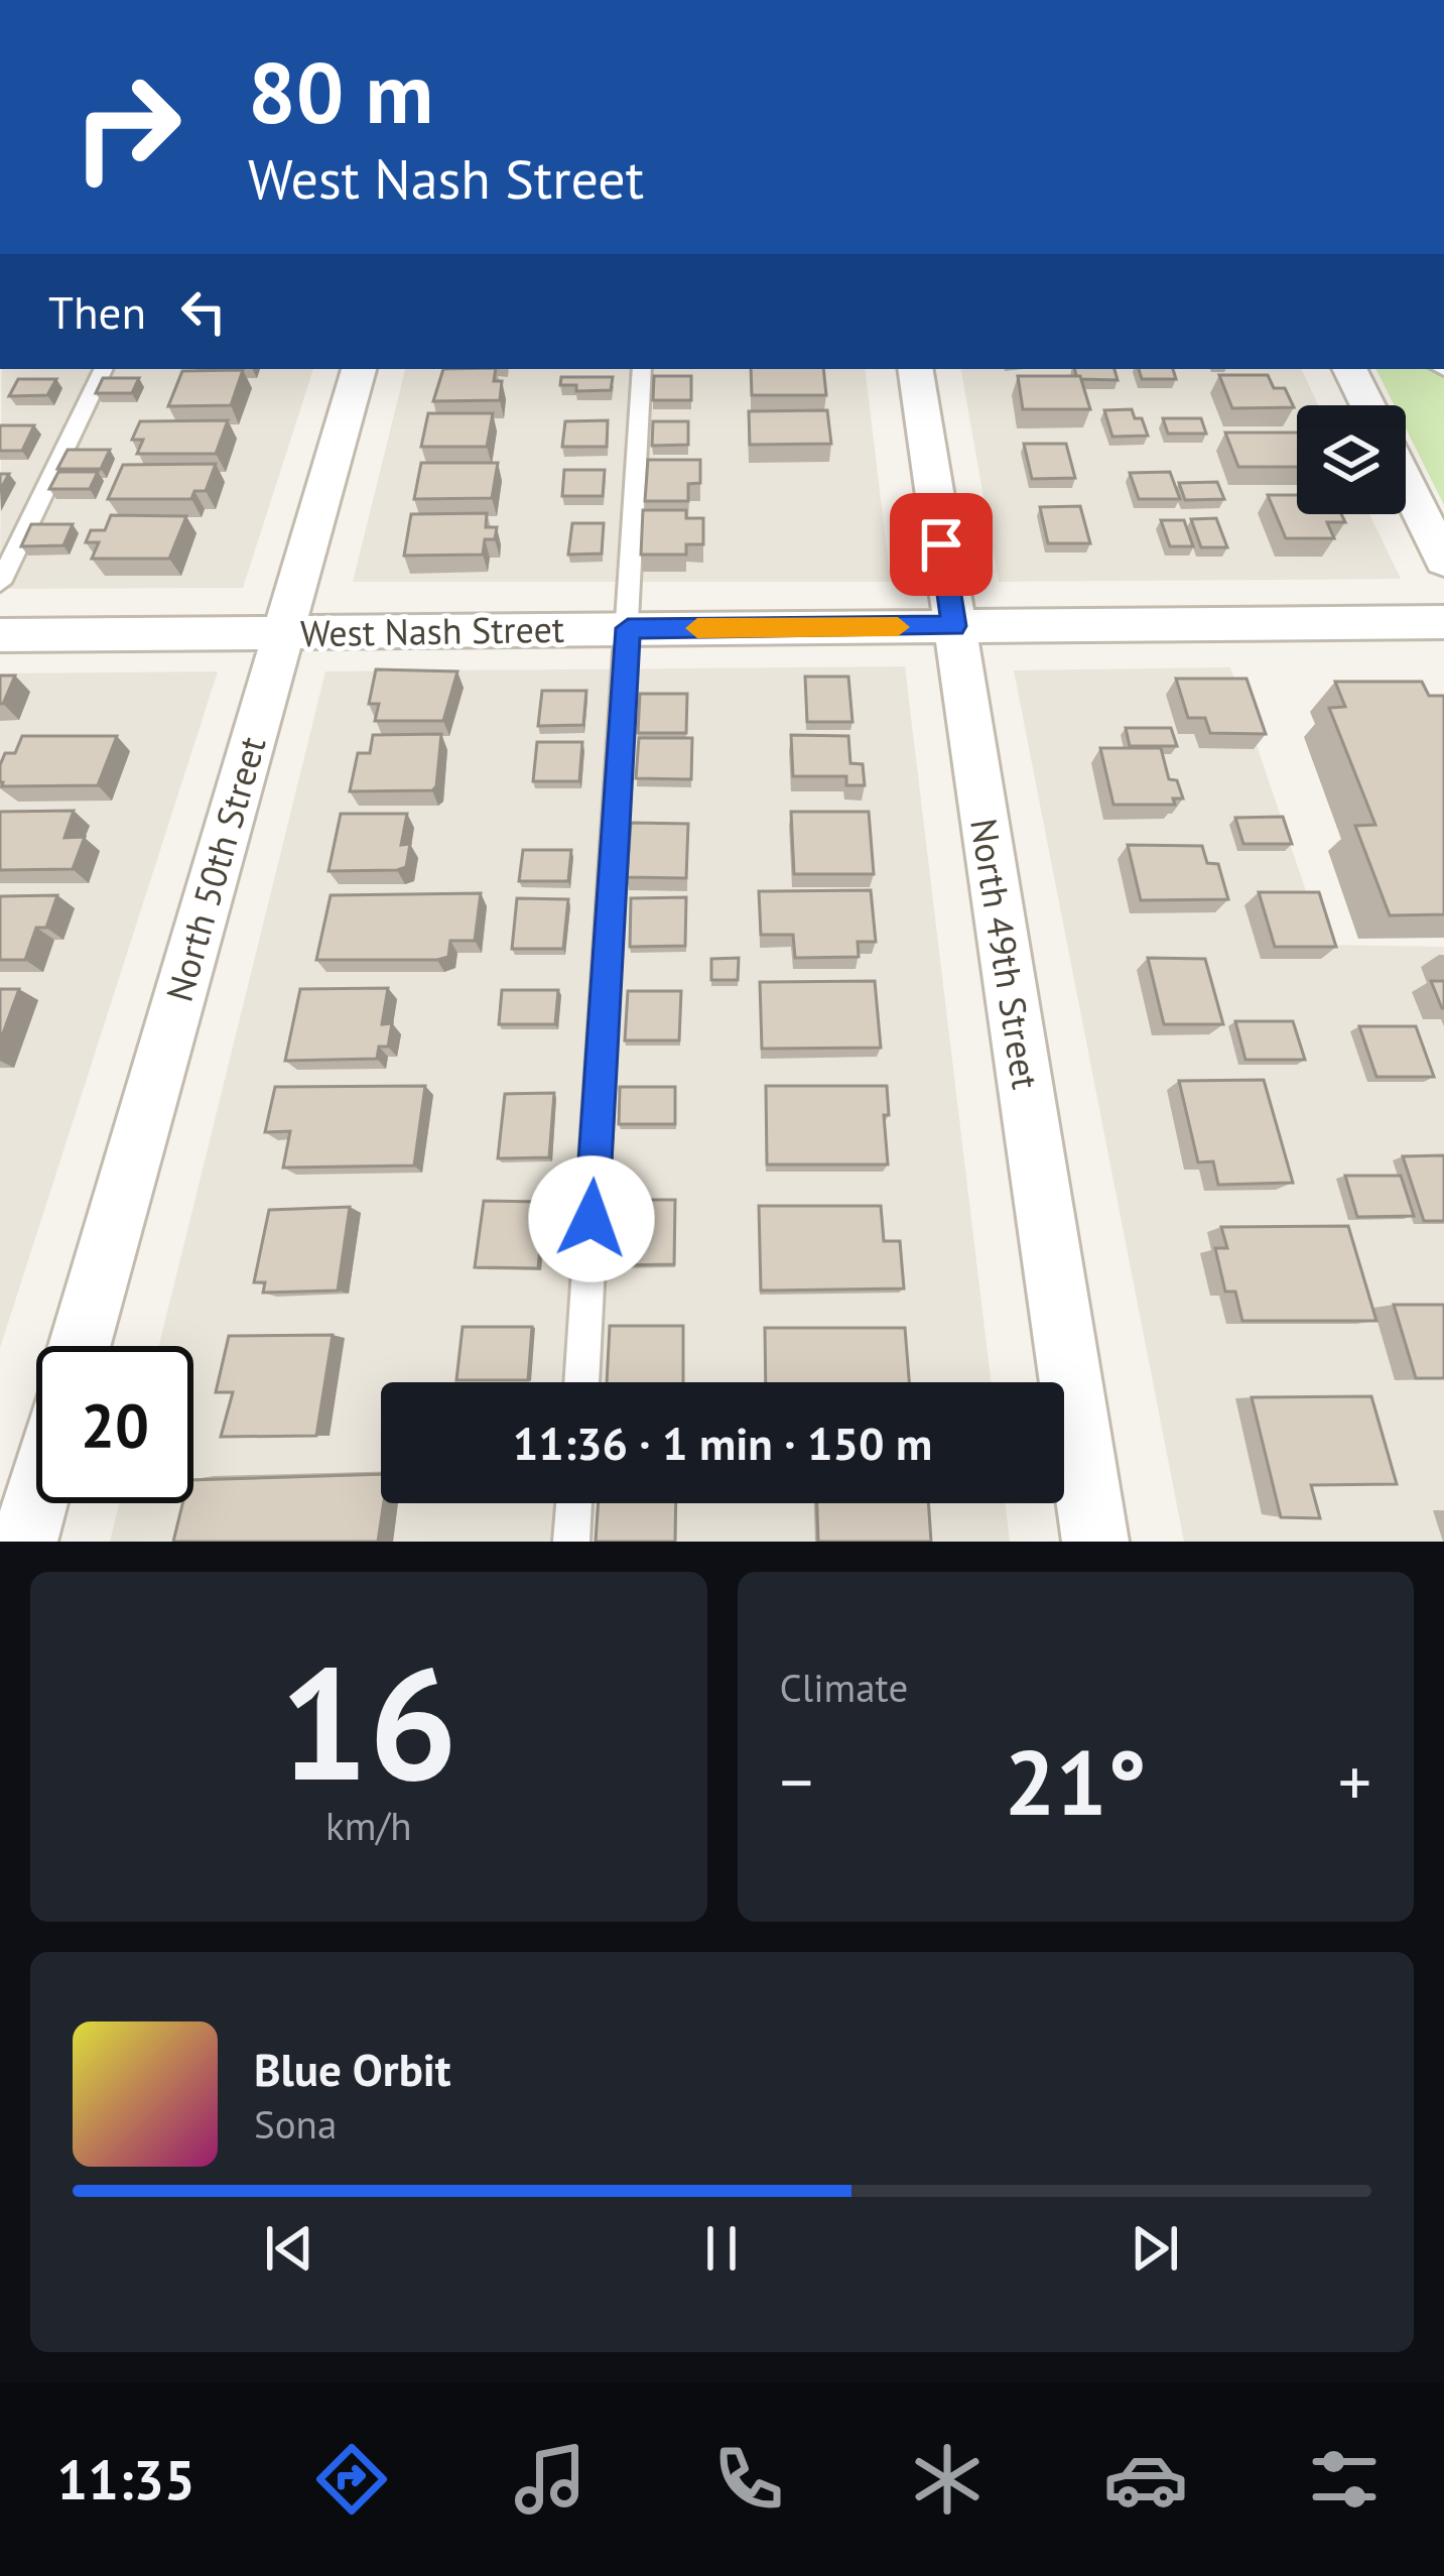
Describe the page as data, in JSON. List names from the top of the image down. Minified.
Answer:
{"streets":{"street":["West Nash Street","North 50th Street","North 49th Street"]},"crossings":[["West Nash Street","North 50th Street"],["West Nash Street","North 49th Street"]],"page":{"turn":["80 m","West Nash Street"],"then":"Then","limit":"20","trip":"11:36 · 1 min · 150 m","tile":[["16","km/h"],"Climate"],"heat":["−","21°","+"],"song":["Blue Orbit","Sona"],"tabs":"11:35"}}
